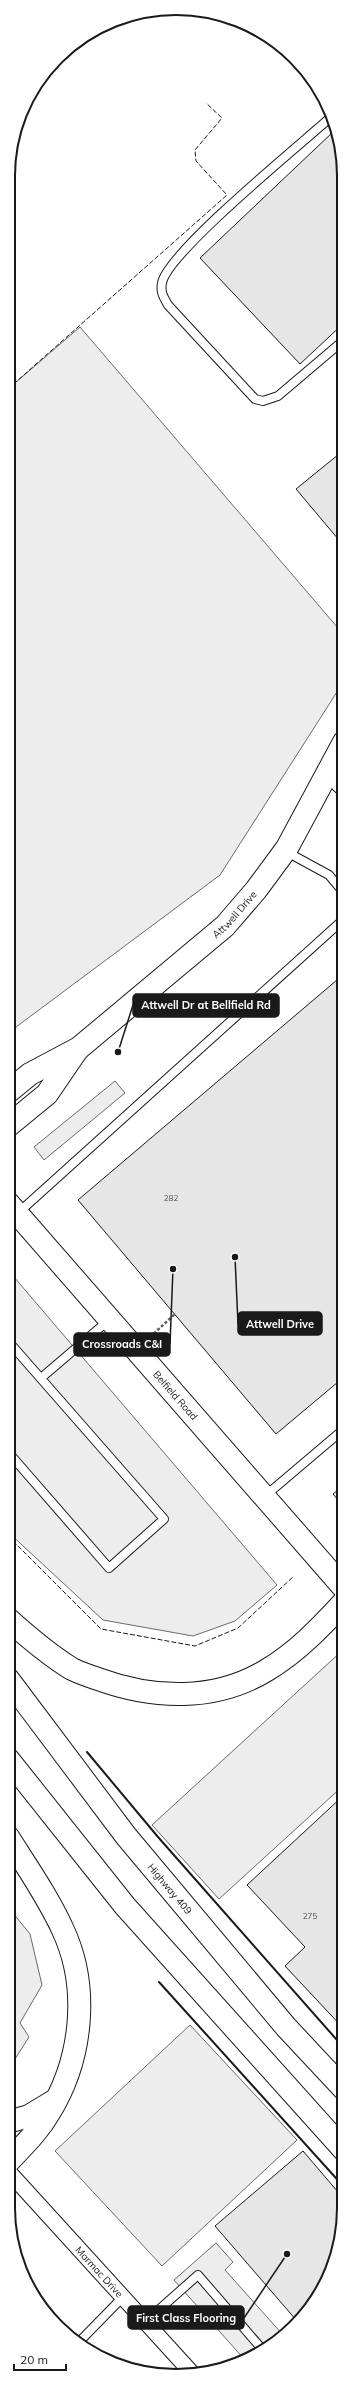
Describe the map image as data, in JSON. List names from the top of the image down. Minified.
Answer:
{"streets":{"main road":["Attwell Drive","Belfield Road","Highway 409"],"street":["Marmac Drive"]},"places":["Attwell Dr at Bellfield Rd","Attwell Drive","Crossroads C&I","First Class Flooring"],"house_numbers":["282","275"],"scale_bar":"20 m"}
